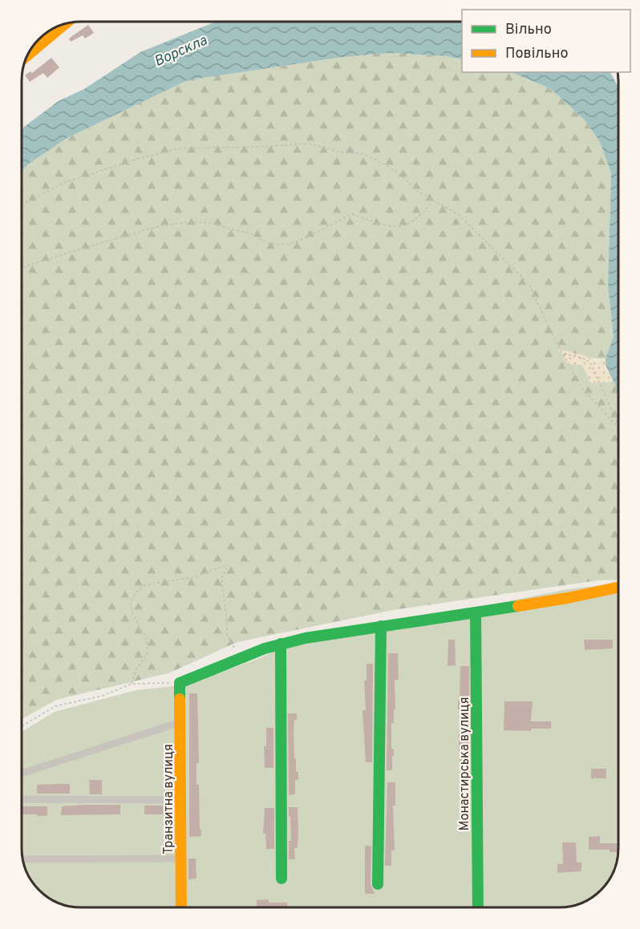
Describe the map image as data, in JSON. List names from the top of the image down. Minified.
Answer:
{"streets":{"street":["Монастирська вулиця","Транзитна вулиця"]},"water":["Ворскла"],"legend":["Вільно","Повільно"]}
